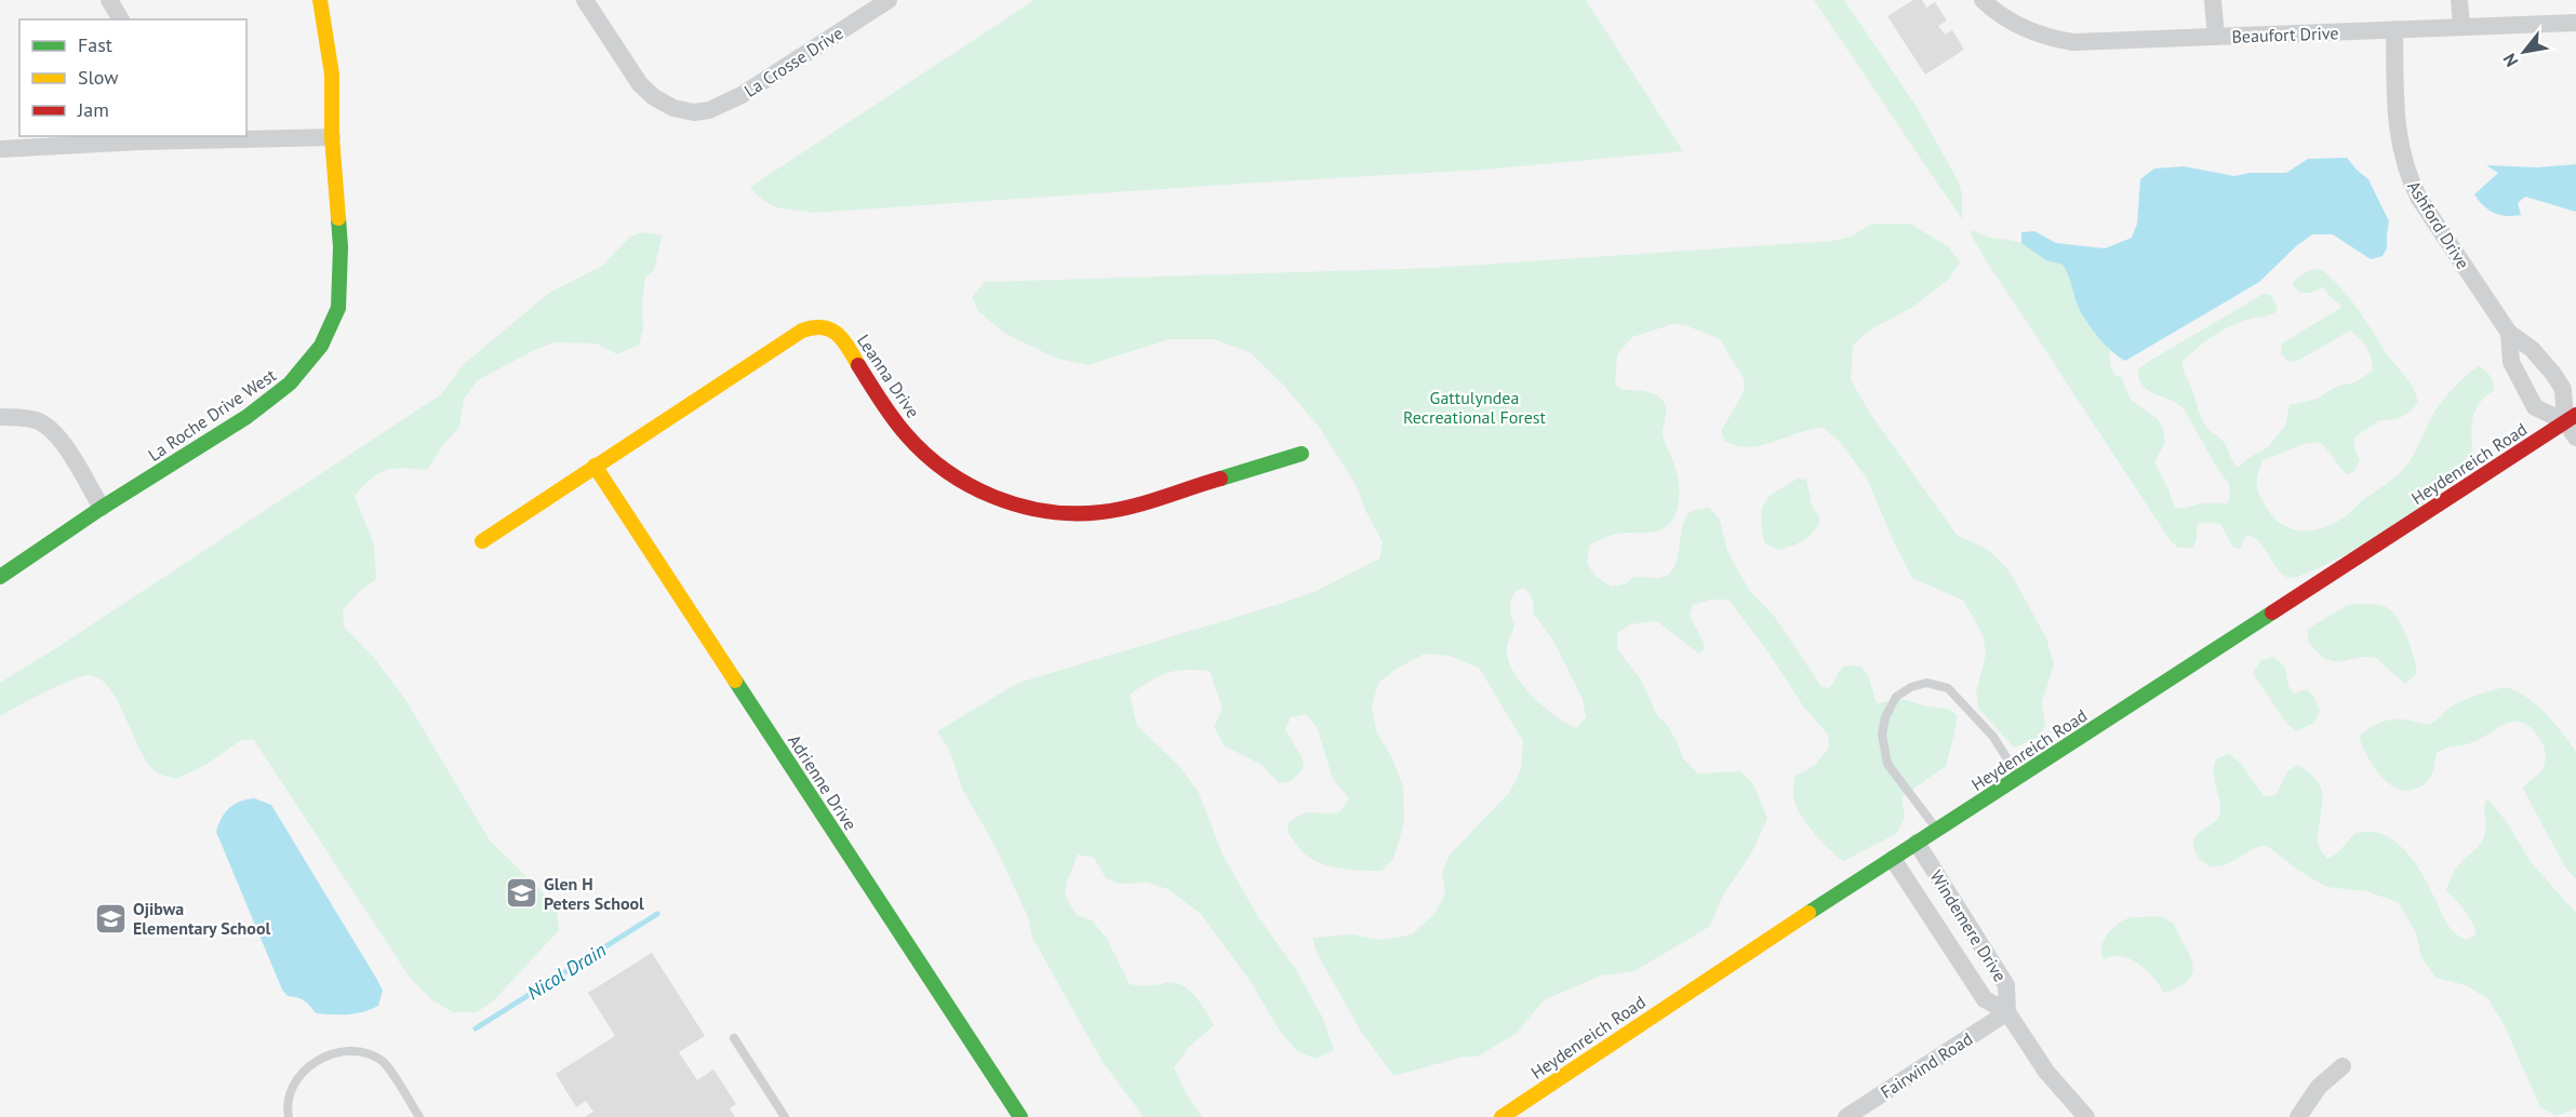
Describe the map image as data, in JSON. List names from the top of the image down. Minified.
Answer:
{"streets":{"street":["Beaufort Drive","La Crosse Drive","Ashford Drive","Leanna Drive","La Roche Drive West","Heydenreich Road","Adrienne Drive","Windemere Drive","Fairwind Road"]},"crossings":[["Beaufort Drive","Ashford Drive"],["Ashford Drive","Heydenreich Road"],["Leanna Drive","Adrienne Drive"],["Heydenreich Road","Windemere Drive"],["Windemere Drive","Fairwind Road"]],"water":["Nicol Drain"],"parks":["Gattulyndea Recreational Forest"],"places":{"school or university":["Glen H Peters School","Ojibwa Elementary School"]},"legend":["Fast","Slow","Jam"],"north":"bottom left"}
